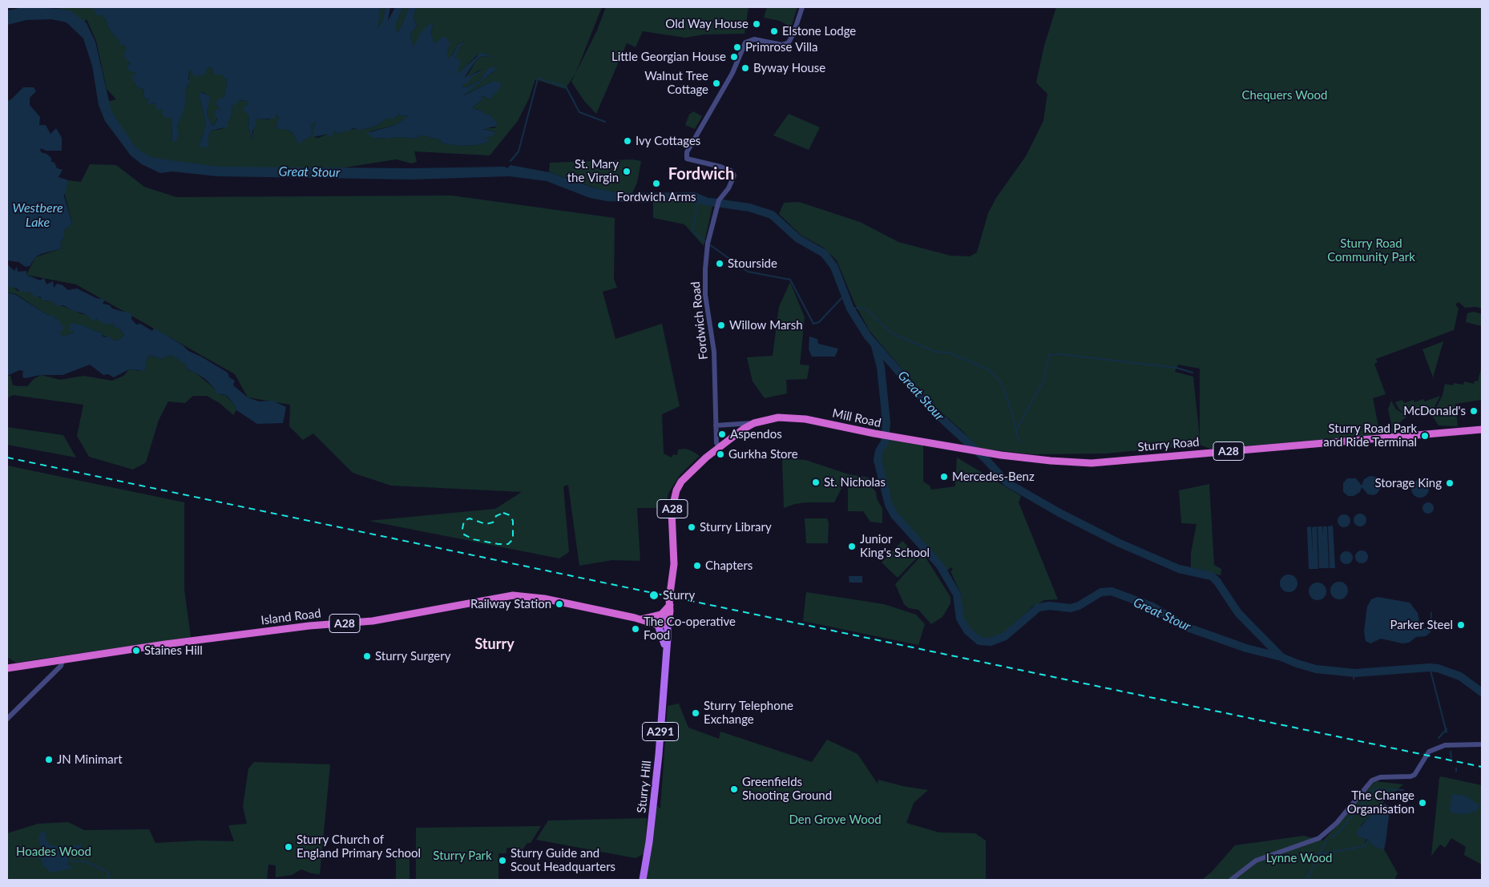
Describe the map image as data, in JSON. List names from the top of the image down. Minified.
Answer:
{"streets":{"highway":["Mill Road","Sturry Road","A28","Island Road"],"main road":["A291","Sturry Hill"],"street":["Fordwich Road"]},"crossings":[["Fordwich Road","A28"],["Mill Road","Sturry Road"],["Mill Road","A28"],["A28","Sturry Hill"],["Island Road","Sturry Hill"]],"districts":["Fordwich","Sturry"],"water":["Great Stour","Westbere Lake"],"parks":["Chequers Wood","Sturry Road Community Park","Den Grove Wood","Hoades Wood","Sturry Park","Lynne Wood"],"places":["Old Way House","Elstone Lodge","Primrose Villa","Little Georgian House","Byway House","Walnut Tree Cottage","Ivy Cottages","St. Mary the Virgin","Fordwich Arms","Stourside","Willow Marsh","McDonald's","Aspendos","Sturry Road Park and Ride Terminal","Gurkha Store","Mercedes-Benz","St. Nicholas","Storage King","Sturry Library","Junior King's School","Chapters","Sturry","Railway Station","Parker Steel","The Co-operative Food","Staines Hill","Sturry Surgery","Sturry Telephone Exchange","JN Minimart","Greenfields Shooting Ground","The Change Organisation","Sturry Church of England Primary School","Sturry Guide and Scout Headquarters"]}
